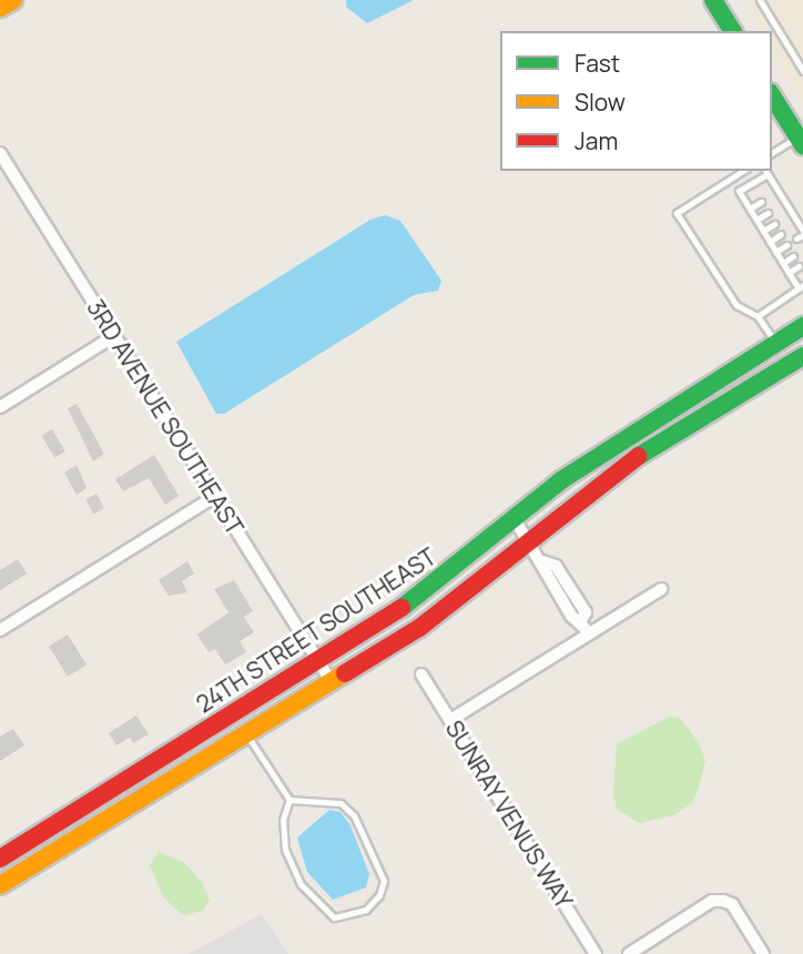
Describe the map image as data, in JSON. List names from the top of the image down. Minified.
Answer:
{"streets":{"street":["3RD AVENUE SOUTHEAST","24TH STREET SOUTHEAST","SUNRAY VENUS WAY"]},"crossings":[["3RD AVENUE SOUTHEAST","24TH STREET SOUTHEAST"]],"legend":["Fast","Slow","Jam"]}
